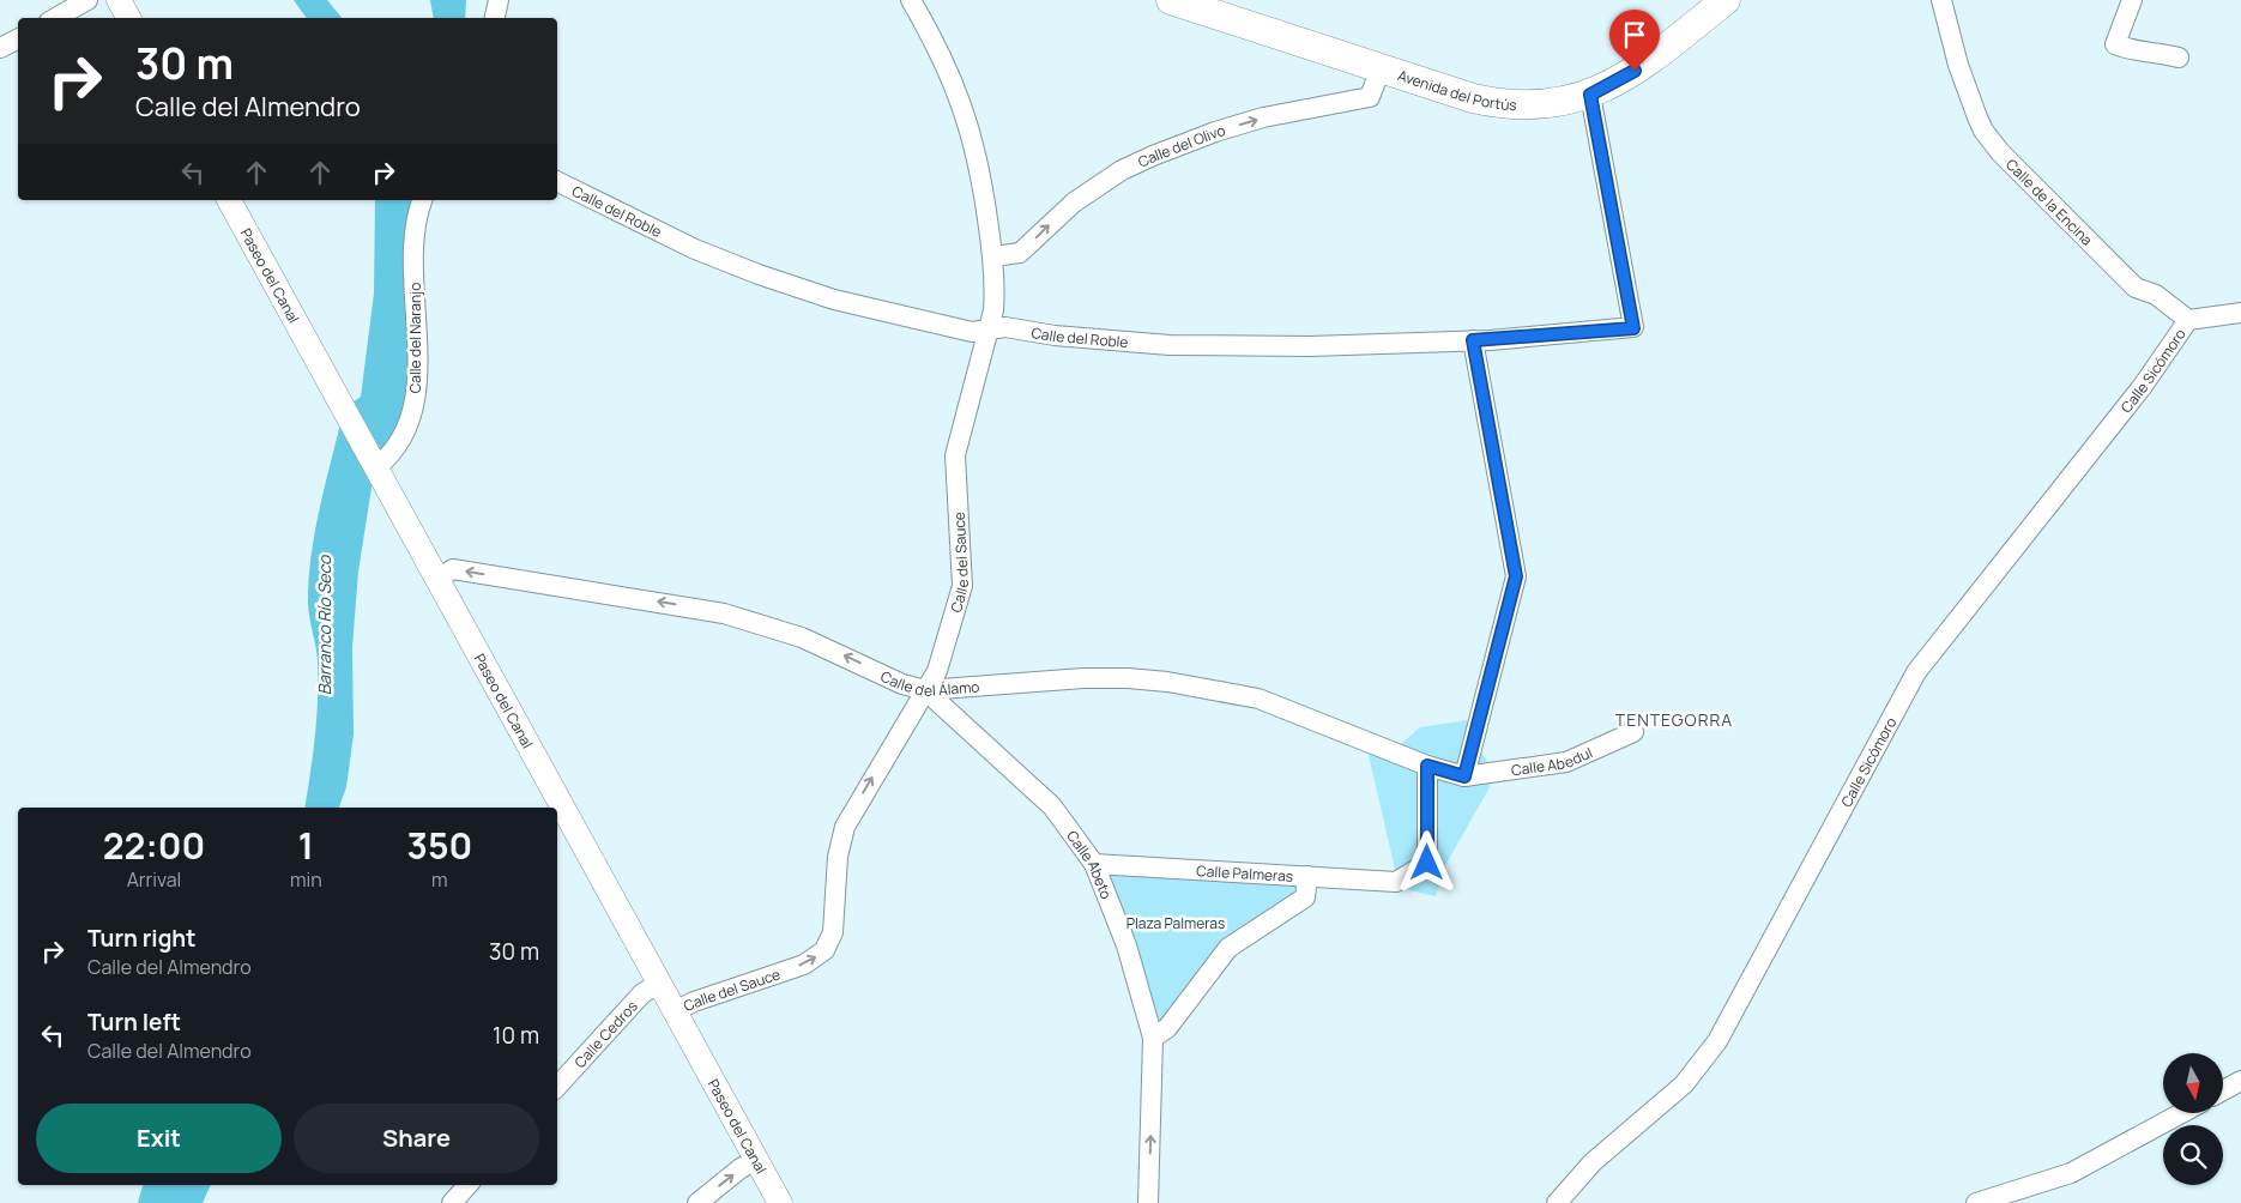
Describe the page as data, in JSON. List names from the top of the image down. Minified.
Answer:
{"streets":{"main road":["Avenida del Portús"],"street":["Calle del Olivo","Calle de la Encina","Calle del Roble","Paseo del Canal","Calle del Naranjo","Calle Sicómoro","Calle del Sauce","Calle del Álamo","Calle Abedul","Calle Abeto","Calle Palmeras","Calle Cedros"]},"crossings":[["Avenida del Portús","Calle del Olivo"],["Avenida del Portús","Calle del Roble"],["Calle del Olivo","Calle del Sauce"],["Calle de la Encina","Calle Sicómoro"],["Calle del Roble","Calle del Sauce"],["Paseo del Canal","Calle del Naranjo"],["Paseo del Canal","Calle del Sauce"],["Paseo del Canal","Calle del Álamo"],["Paseo del Canal","Calle Cedros"],["Calle del Sauce","Calle del Álamo"],["Calle del Sauce","Calle Abeto"],["Calle del Álamo","Calle Abedul"],["Calle del Álamo","Calle Abeto"],["Calle del Álamo","Calle Palmeras"],["Calle Abeto","Calle Palmeras"]],"one_way":["Calle del Olivo","Calle del Álamo"],"districts":["TENTEGORRA"],"water":["Barranco Río Seco"],"parks":["Plaza Palmeras"],"north":"bottom","page":{"turn":["30 m","Calle del Almendro"],"eta":["22:00","Arrival","1","min","350","m"],"list":[{"name":"Turn right","note":"Calle del Almendro","value":"30 m"},{"name":"Turn left","note":"Calle del Almendro","value":"10 m"}],"buttons":["Exit","Share"]}}
